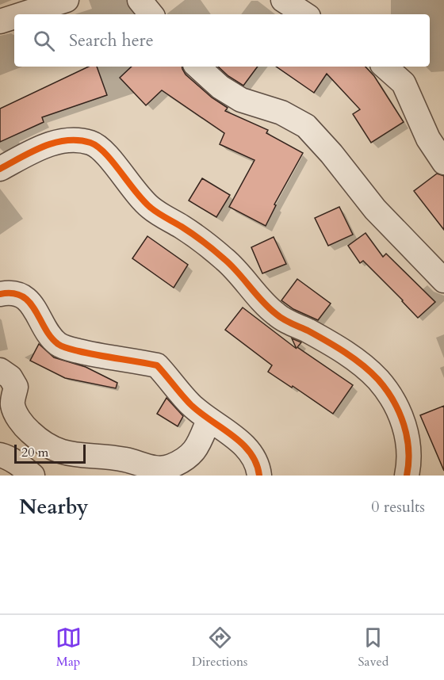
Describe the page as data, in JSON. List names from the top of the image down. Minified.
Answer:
{"scale_bar":"20 m","page":{"search":"Search here","scale":"20 m","heading":["Nearby","0 results"],"nav":["Map","Directions","Saved"]}}
